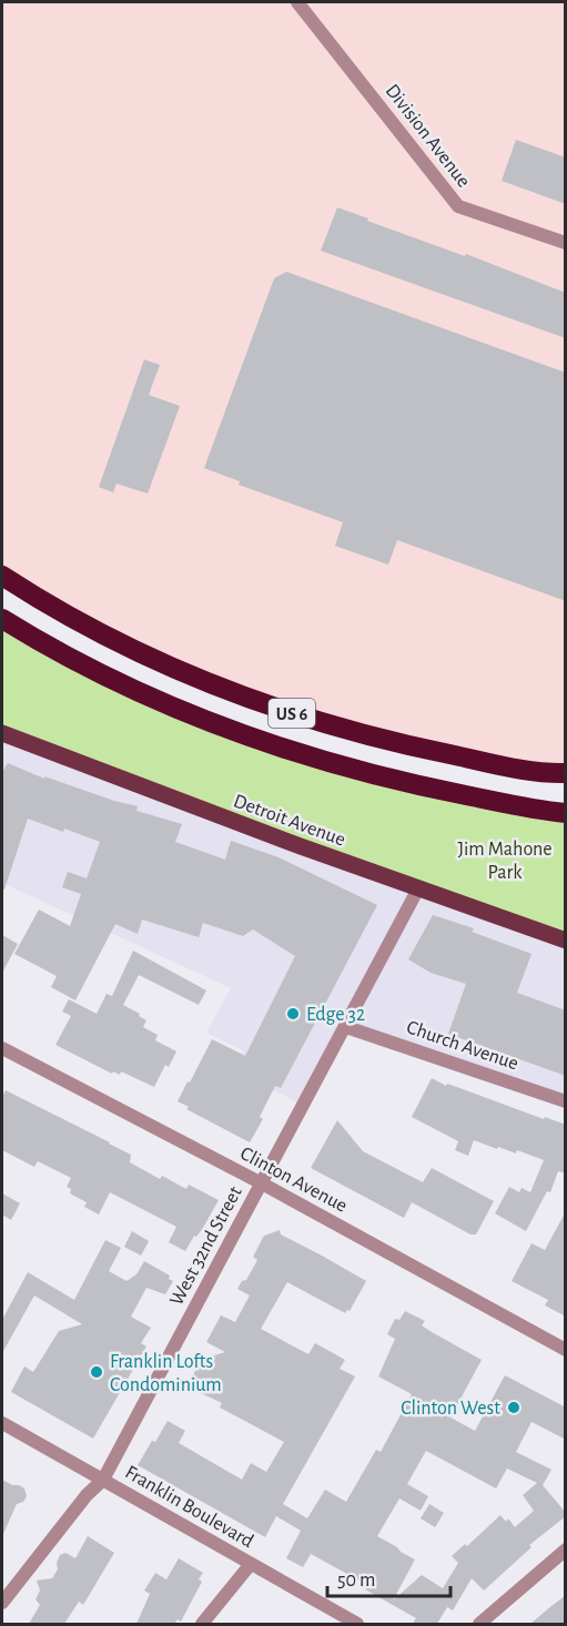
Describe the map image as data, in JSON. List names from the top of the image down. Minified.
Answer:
{"streets":{"highway":["US 6"],"main road":["Detroit Avenue"],"street":["Division Avenue","Church Avenue","Clinton Avenue","West 32nd Street","Franklin Boulevard"]},"crossings":[["Detroit Avenue","West 32nd Street"],["Church Avenue","West 32nd Street"],["Clinton Avenue","West 32nd Street"],["West 32nd Street","Franklin Boulevard"]],"parks":["Jim Mahone Park"],"places":["Edge 32","Franklin Lofts Condominium","Clinton West"],"scale_bar":"50 m"}
